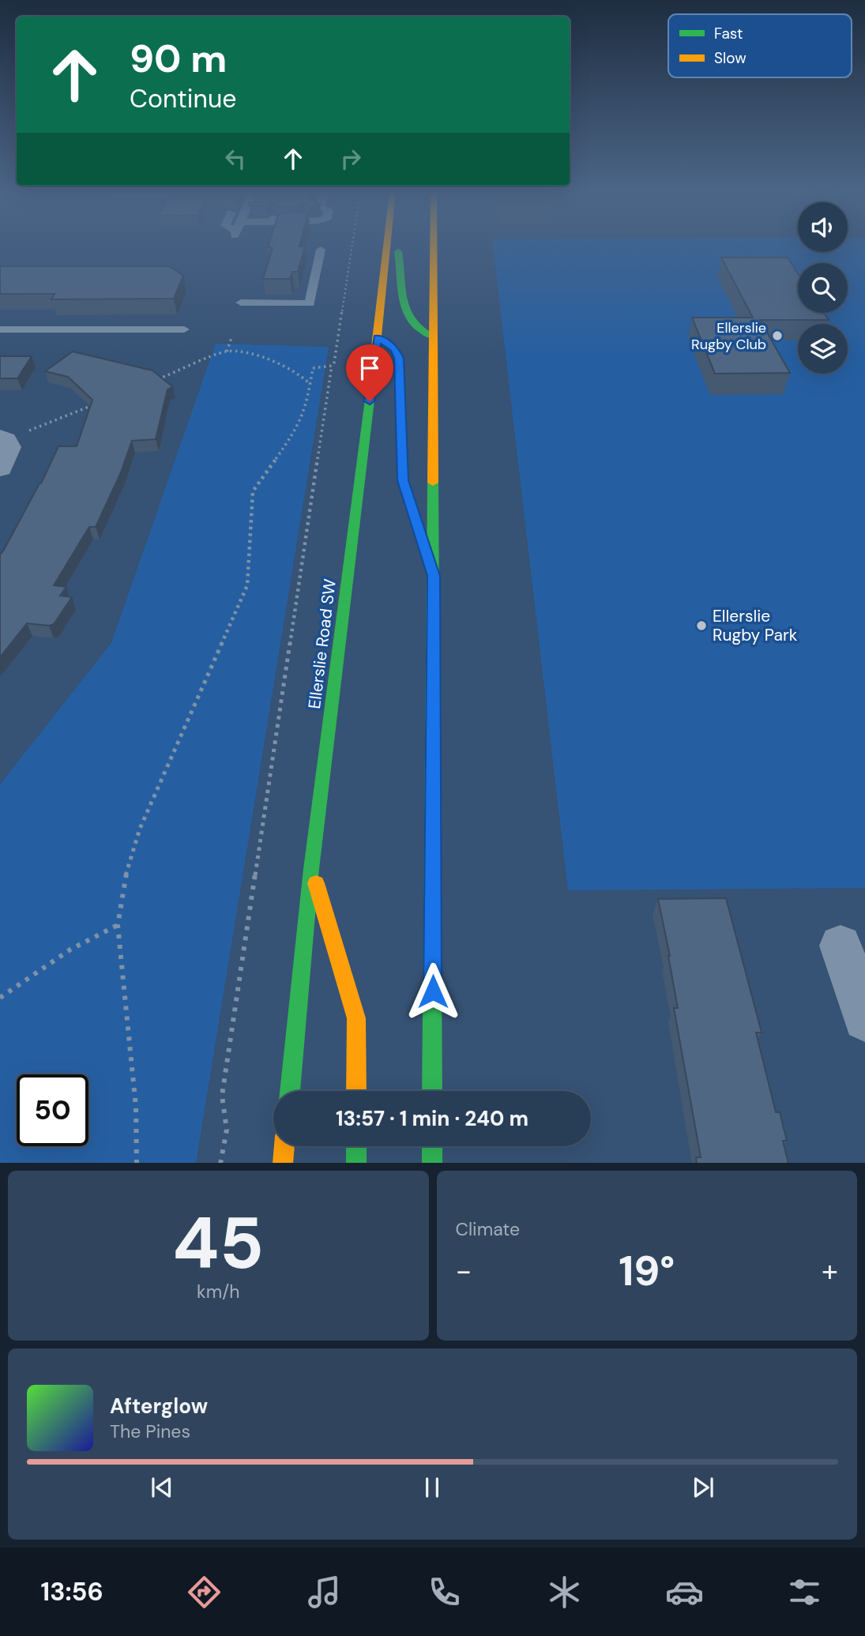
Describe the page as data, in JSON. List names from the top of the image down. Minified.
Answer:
{"streets":{"main road":["Ellerslie Road SW"]},"places":["Ellerslie Rugby Club","Ellerslie Rugby Park"],"legend":["Fast","Slow"],"page":{"turn":["90 m","Continue"],"limit":"50","trip":"13:57 · 1 min · 240 m","tile":[["45","km/h"],"Climate"],"heat":["−","19°","+"],"song":["Afterglow","The Pines"],"tabs":"13:56"}}
